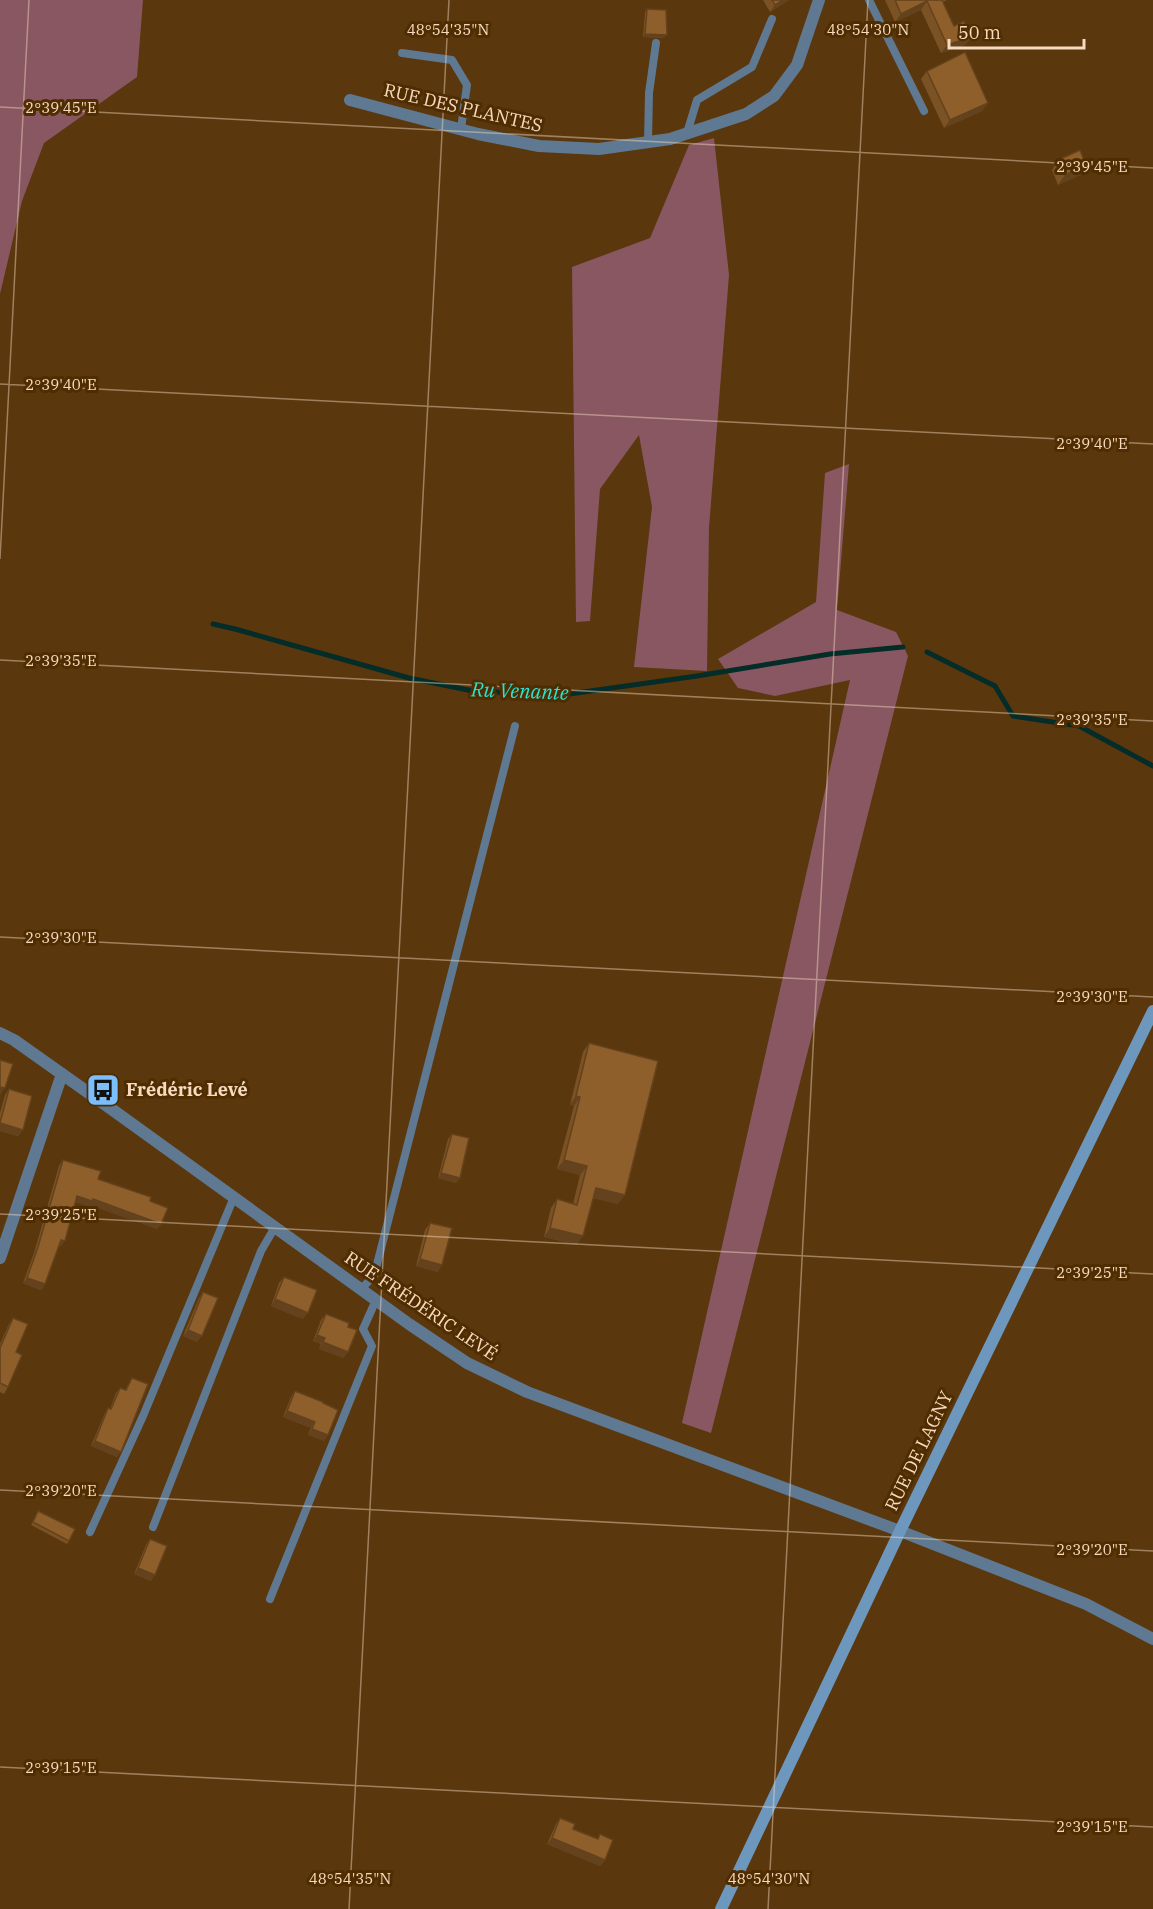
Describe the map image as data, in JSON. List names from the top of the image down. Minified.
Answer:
{"streets":{"main road":["RUE DE LAGNY"],"street":["RUE DES PLANTES","RUE FRÉDÉRIC LEVÉ"]},"crossings":[["RUE FRÉDÉRIC LEVÉ","RUE DE LAGNY"]],"water":["Ru Venante"],"places":{"bus stop":["Frédéric Levé"]},"scale_bar":"50 m","coordinates":["48°54'35\"N","48°54'30\"N","2°39'45\"E","2°39'40\"E","2°39'35\"E","2°39'30\"E","2°39'25\"E","2°39'20\"E","2°39'15\"E"]}
